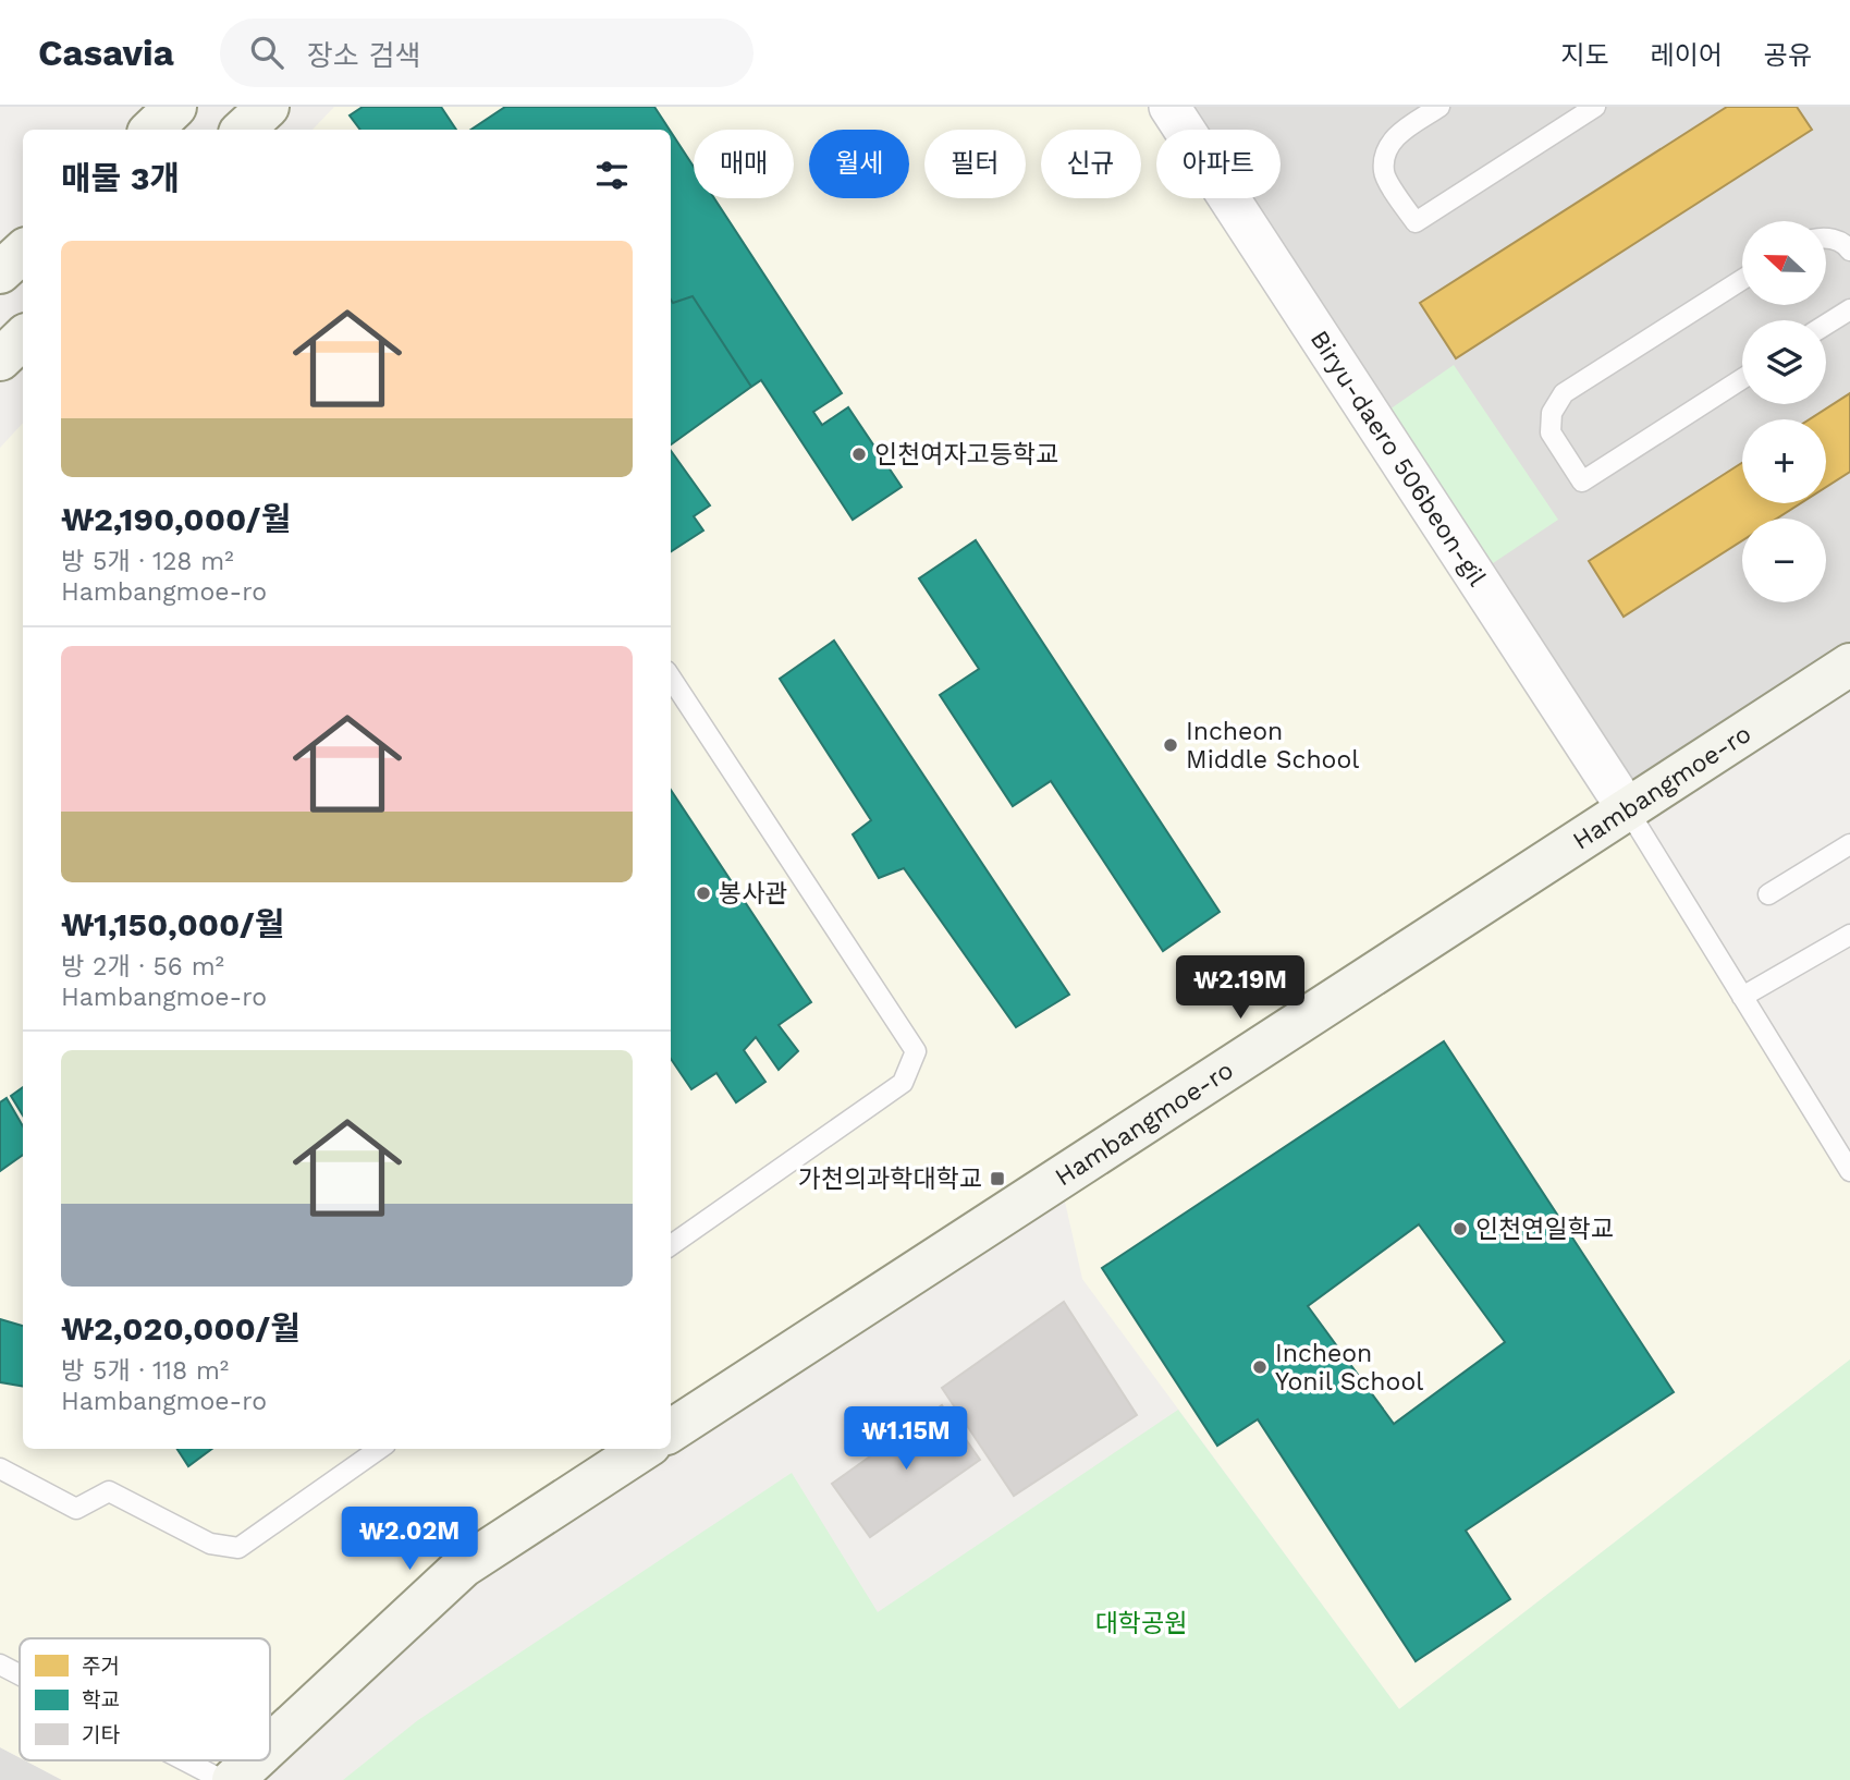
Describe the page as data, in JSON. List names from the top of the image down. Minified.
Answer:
{"streets":{"main road":["Hambangmoe-ro"],"street":["Biryu-daero 506beon-gil"]},"crossings":[["Biryu-daero 506beon-gil","Hambangmoe-ro"]],"parks":["대학공원"],"places":{"other":["인천여자고등학교","Incheon Middle School","봉사관","인천연일학교","Incheon Yonil School"],"transit":["가천의과학대학교"]},"legend":["주거","학교","기타"],"north":"left","page":{"header":"Casavia","search":"장소 검색","nav":["지도","레이어","공유"],"chip":["매매","월세","필터","신규","아파트"],"heading":"매물 3개","map_buttons":["+","−"],"list":[{"name":"₩2,190,000/월","note":"방 5개 · 128 m² · Hambangmoe-ro"},{"name":"₩1,150,000/월","note":"방 2개 · 56 m² · Hambangmoe-ro"},{"name":"₩2,020,000/월","note":"방 5개 · 118 m² · Hambangmoe-ro"}],"price":["₩2.19M","₩1.15M","₩2.02M"]}}
